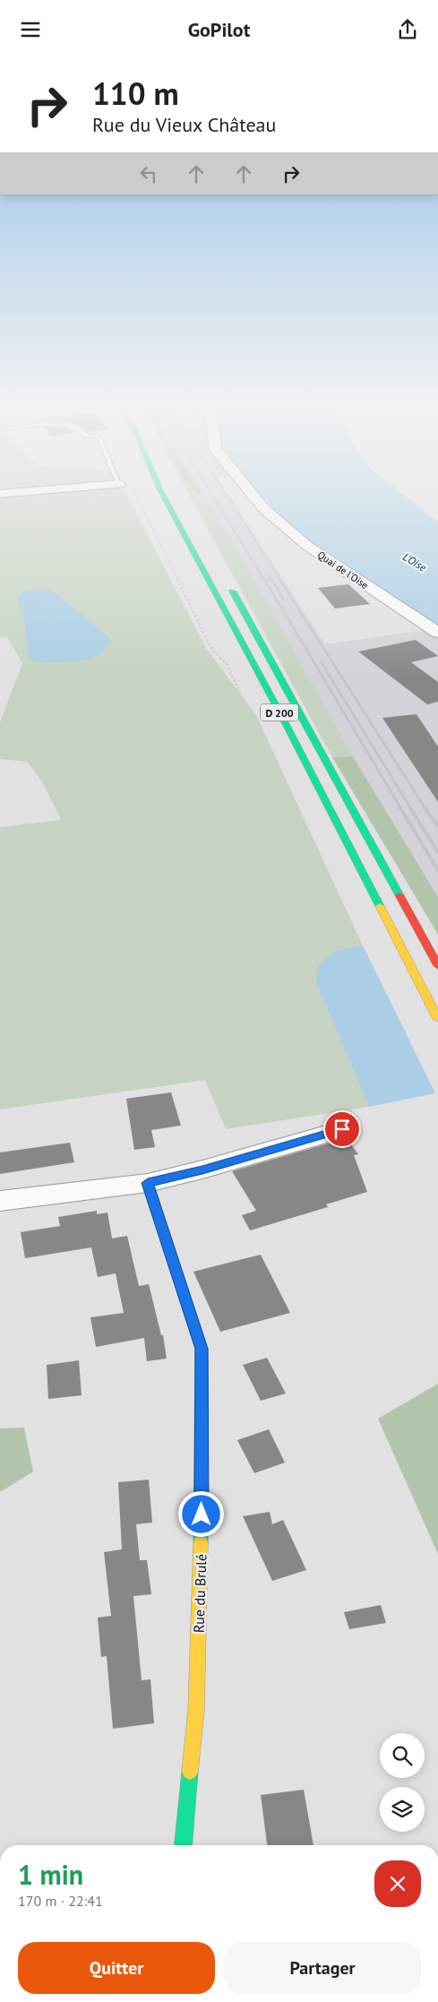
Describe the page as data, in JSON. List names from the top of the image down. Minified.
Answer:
{"streets":{"main road":["D 200","Rue du Brulé"],"street":["Quai de l'Oise"]},"water":["L'Oise"],"page":{"header":"GoPilot","turn":["110 m","Rue du Vieux Château"],"heading":["1 min","170 m · 22:41"],"buttons":["Quitter","Partager"]}}
